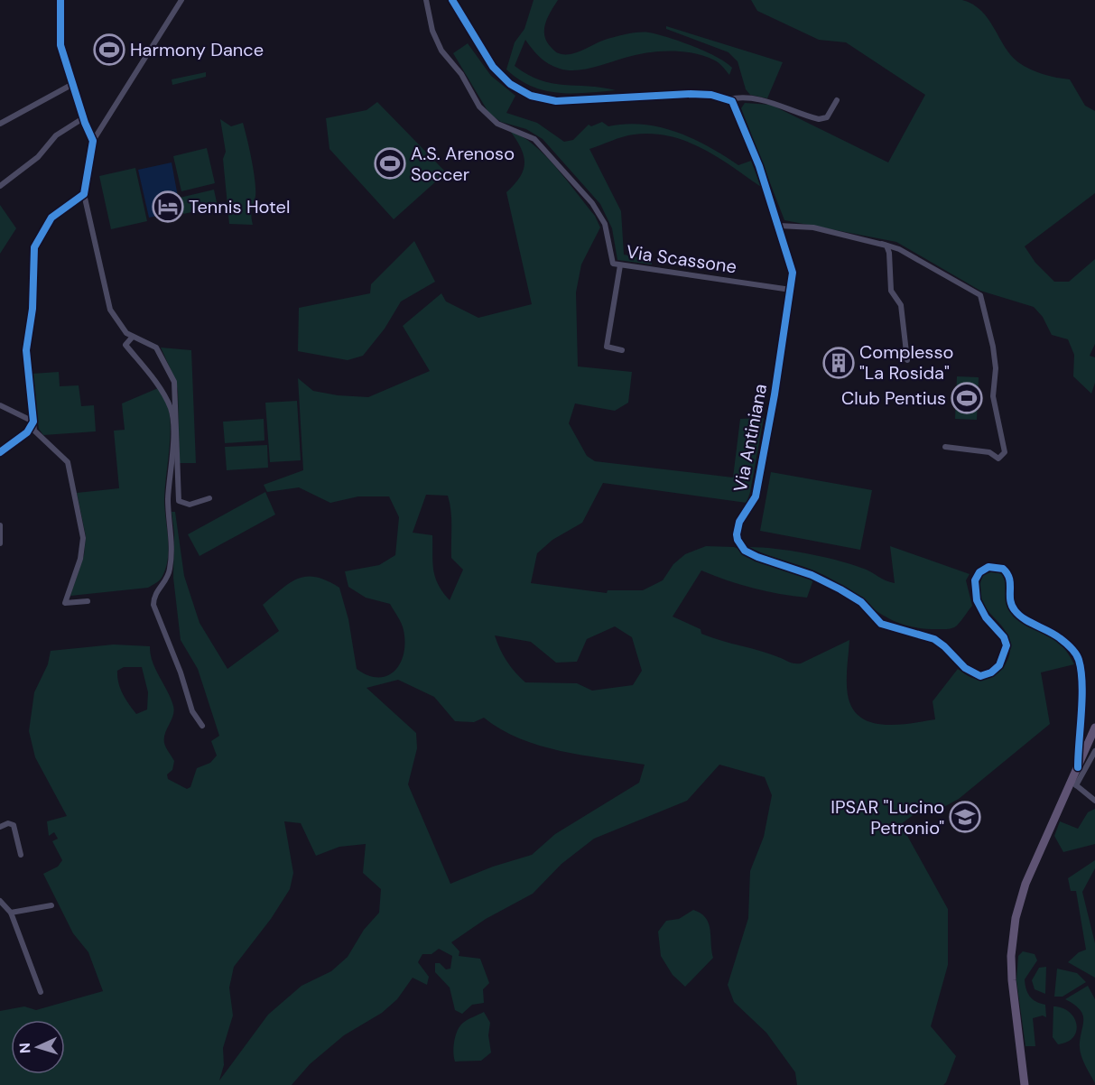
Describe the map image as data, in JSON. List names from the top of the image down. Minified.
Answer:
{"streets":{"street":["Via Scassone","Via Antiniana"]},"crossings":[["Via Scassone","Via Antiniana"]],"places":{"sports":["Harmony Dance","A.S. Arenoso Soccer","Club Pentius"],"hotel":["Tennis Hotel"],"building":["Complesso \"La Rosida\""],"school or university":["IPSAR \"Lucino Petronio\""]},"north":"left"}
